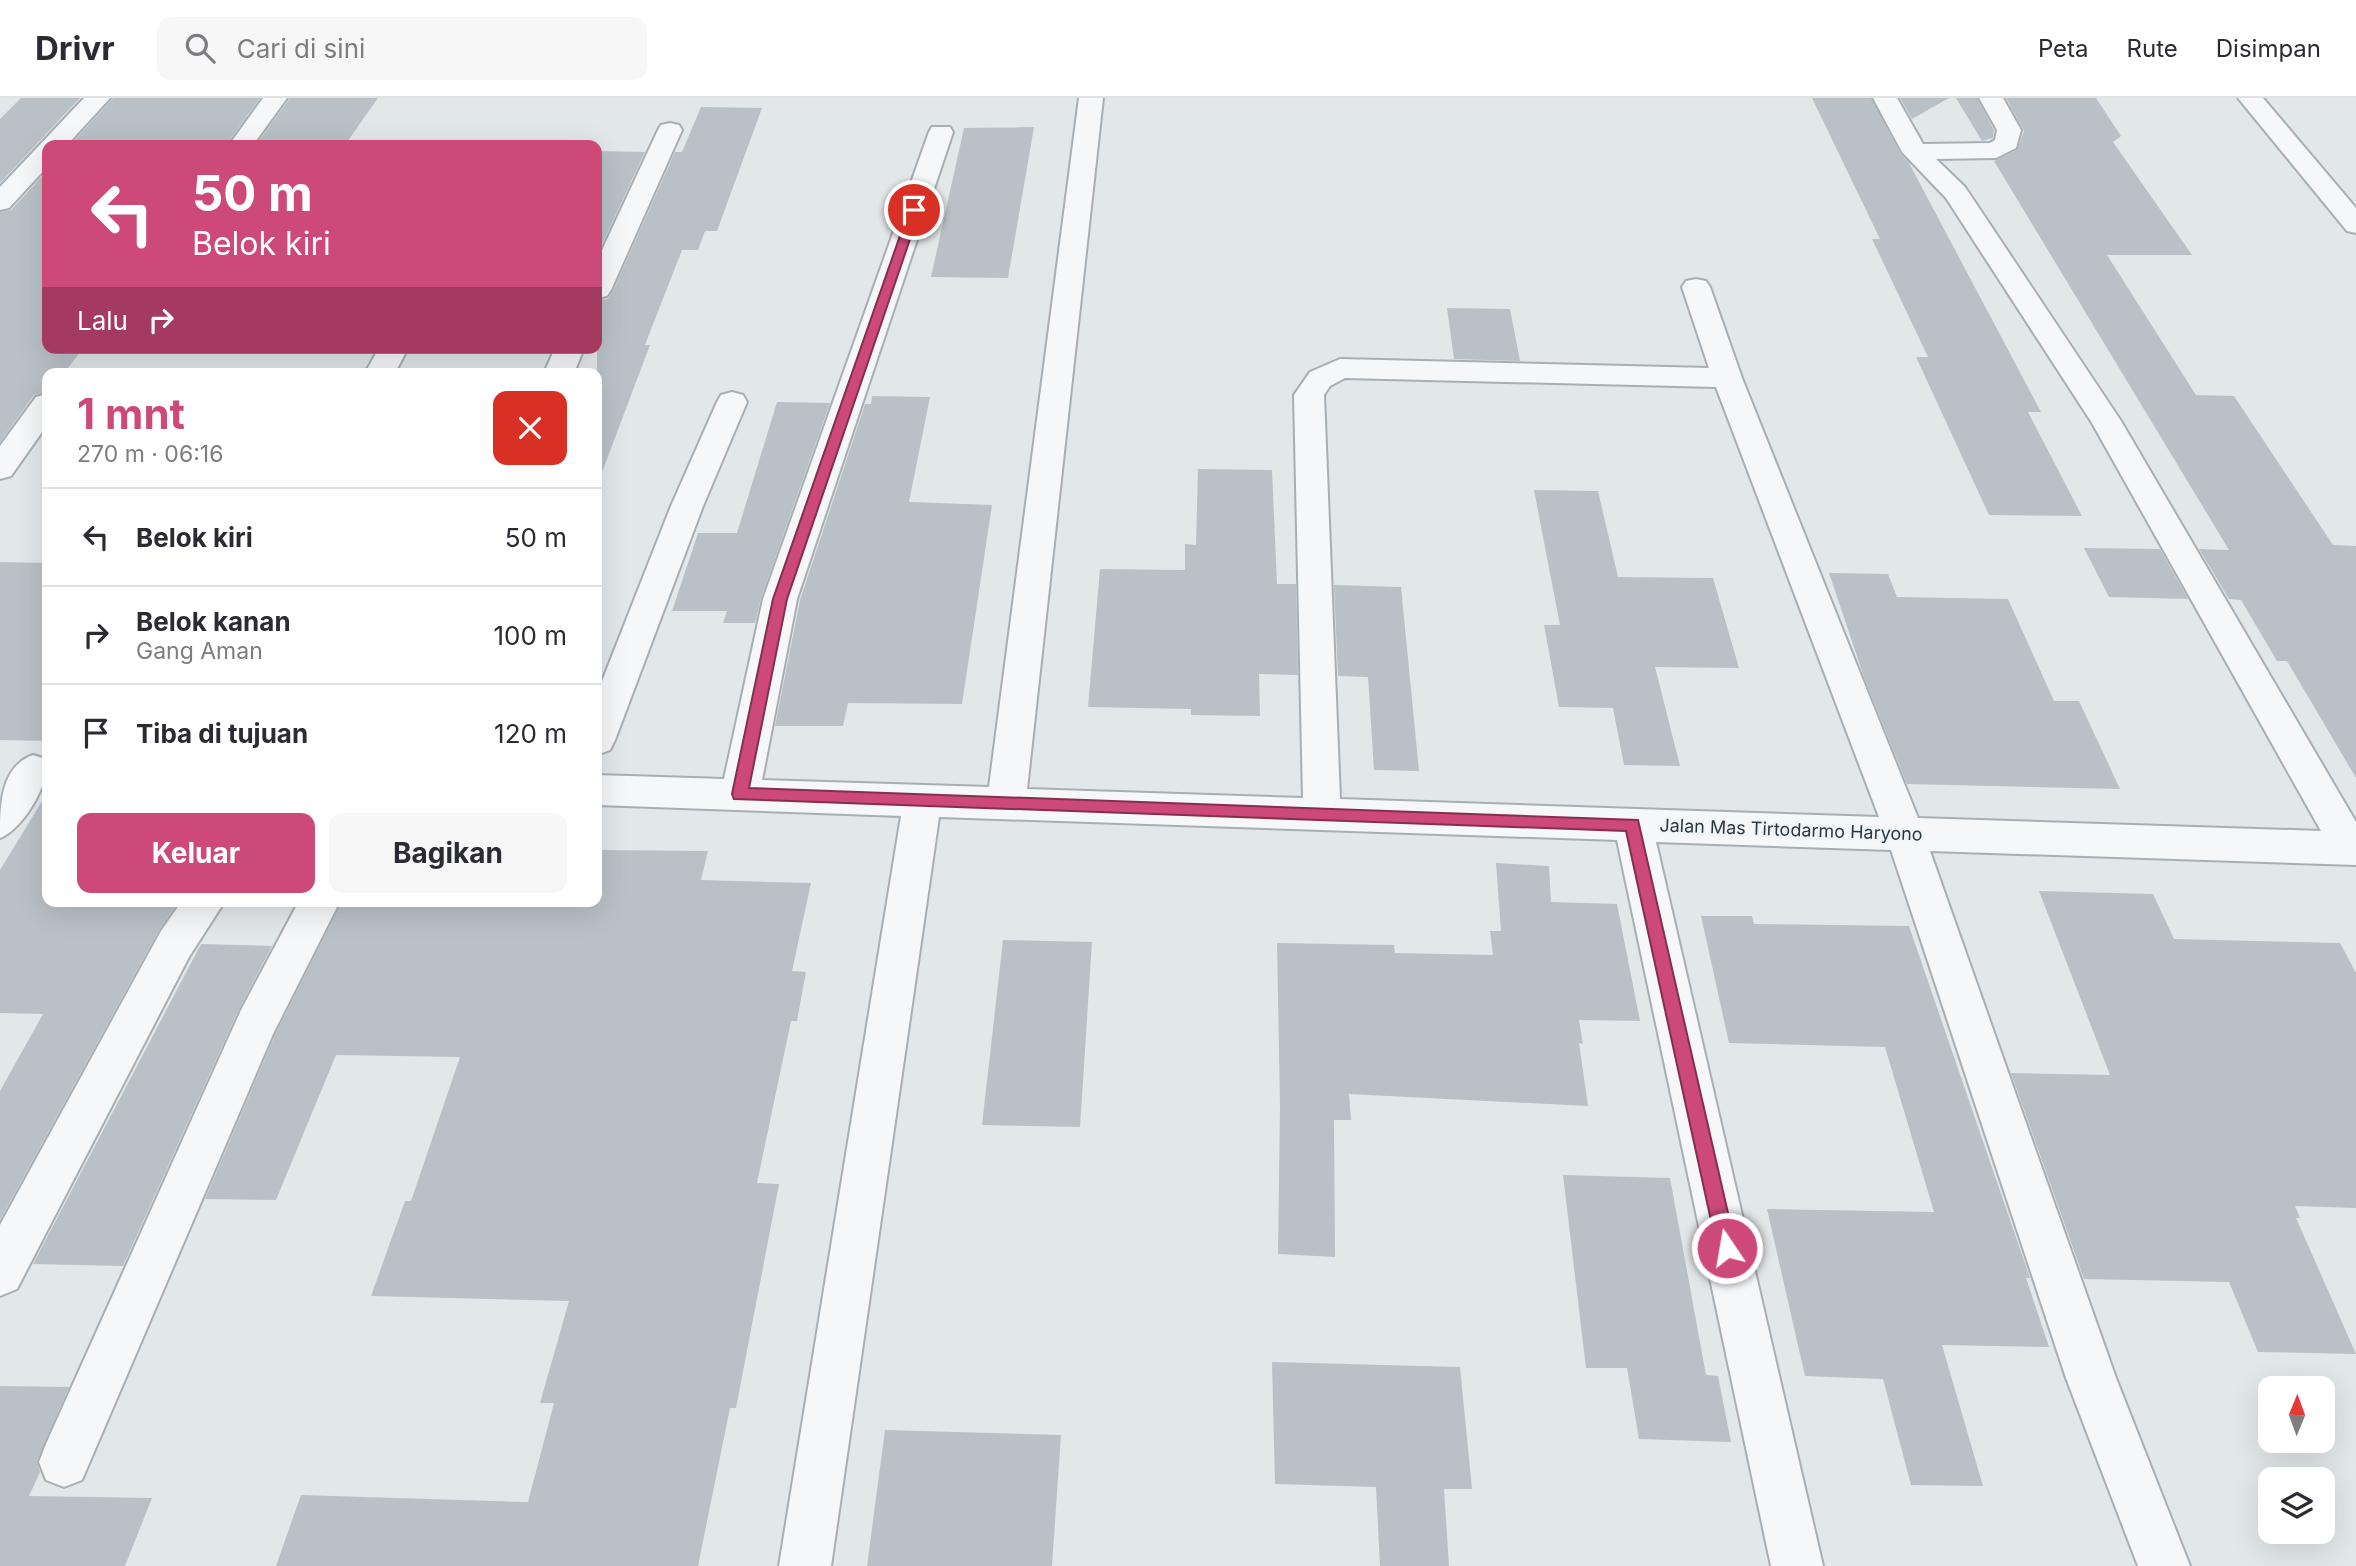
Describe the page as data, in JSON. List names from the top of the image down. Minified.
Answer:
{"streets":{"street":["Jalan Mas Tirtodarmo Haryono"]},"north":"top","page":{"header":"Drivr","search":"Cari di sini","nav":["Peta","Rute","Disimpan"],"turn":["50 m","Belok kiri"],"then":"Lalu","heading":["1 mnt","270 m · 06:16"],"list":[{"name":"Belok kiri","value":"50 m"},{"name":"Belok kanan","note":"Gang Aman","value":"100 m"},{"name":"Tiba di tujuan","value":"120 m"}],"buttons":["Keluar","Bagikan"]}}
